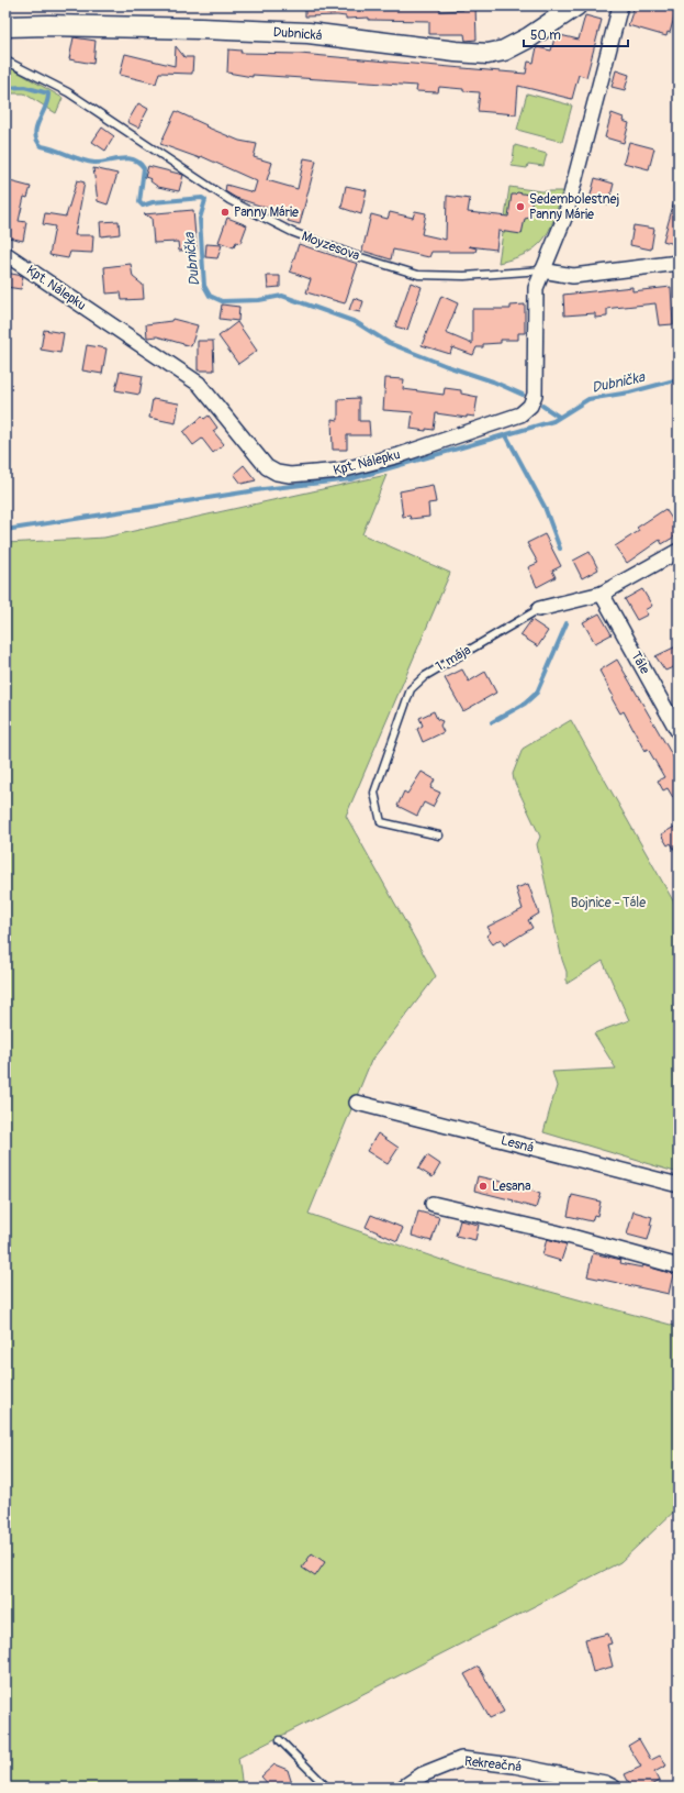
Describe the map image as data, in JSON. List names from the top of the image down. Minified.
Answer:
{"streets":{"street":["Dubnická","Moyzesova","Kpt. Nálepku","1. mája","Tále","Lesná","Rekreačná"]},"crossings":[["Moyzesova","Kpt. Nálepku"],["1. mája","Tále"]],"water":["Dubnička"],"parks":["Bojnice - Tále"],"places":["Sedembolestnej Panny Márie","Panny Márie","Lesana"],"scale_bar":"50 m"}
